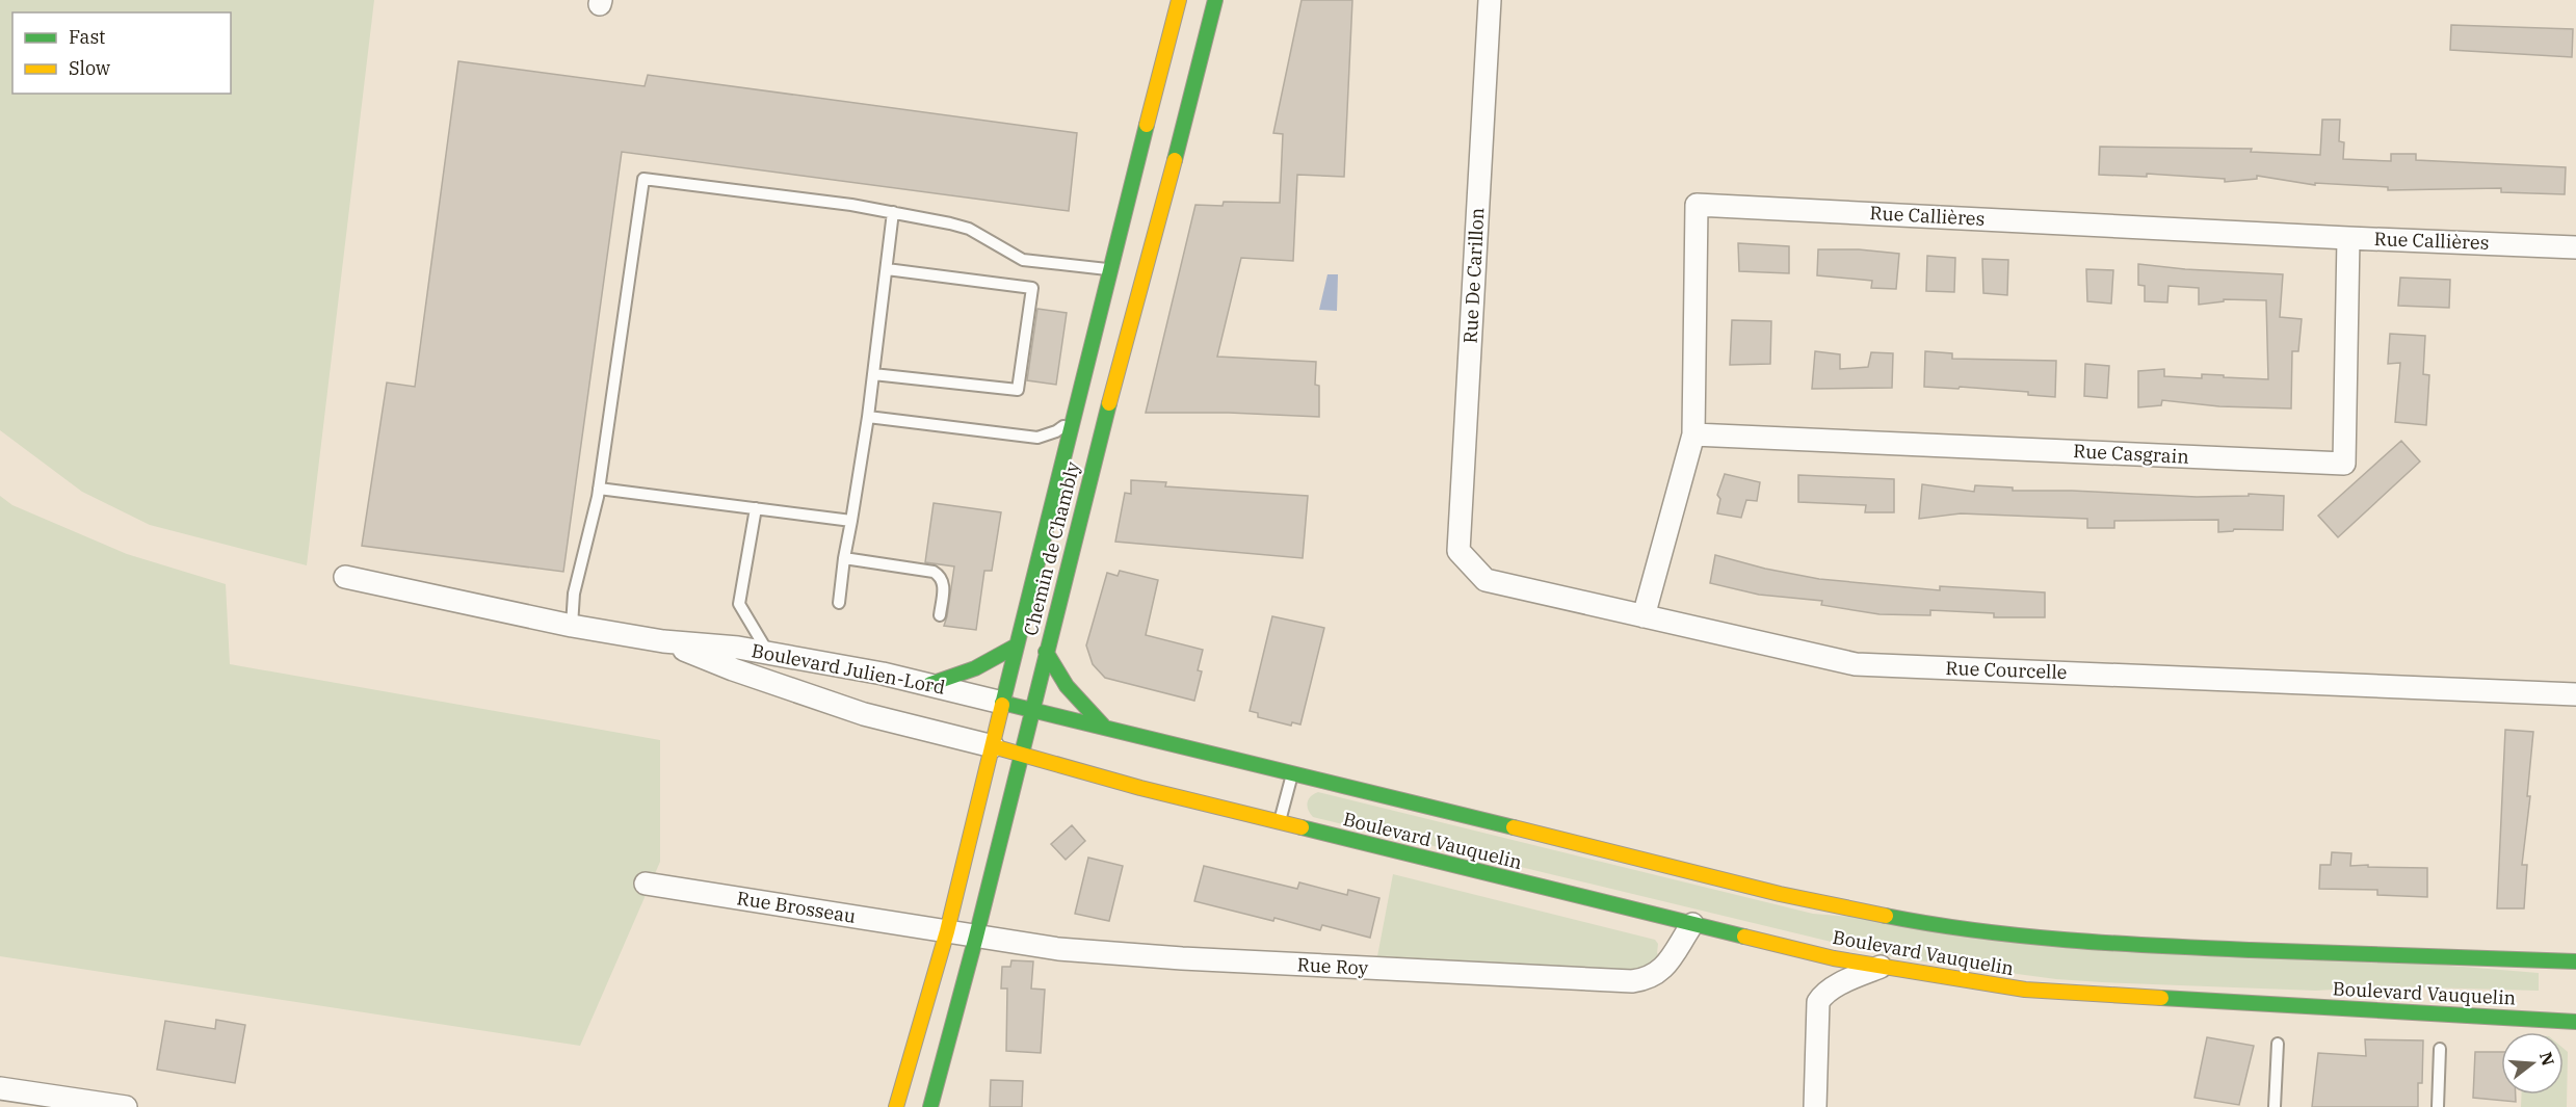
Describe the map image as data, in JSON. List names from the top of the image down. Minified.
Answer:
{"streets":{"street":["Rue Callières","Rue De Carillon","Rue Casgrain","Chemin de Chambly","Boulevard Julien-Lord","Rue Courcelle","Boulevard Vauquelin","Rue Brosseau","Rue Roy"]},"crossings":[["Rue Callières","Rue Casgrain"],["Rue Callières","Rue Courcelle"],["Rue De Carillon","Rue Courcelle"],["Chemin de Chambly","Boulevard Julien-Lord"],["Chemin de Chambly","Boulevard Vauquelin"],["Chemin de Chambly","Rue Brosseau"],["Chemin de Chambly","Rue Roy"],["Boulevard Julien-Lord","Boulevard Vauquelin"],["Boulevard Vauquelin","Rue Roy"],["Rue Brosseau","Rue Roy"]],"legend":["Fast","Slow"],"north":"right"}
